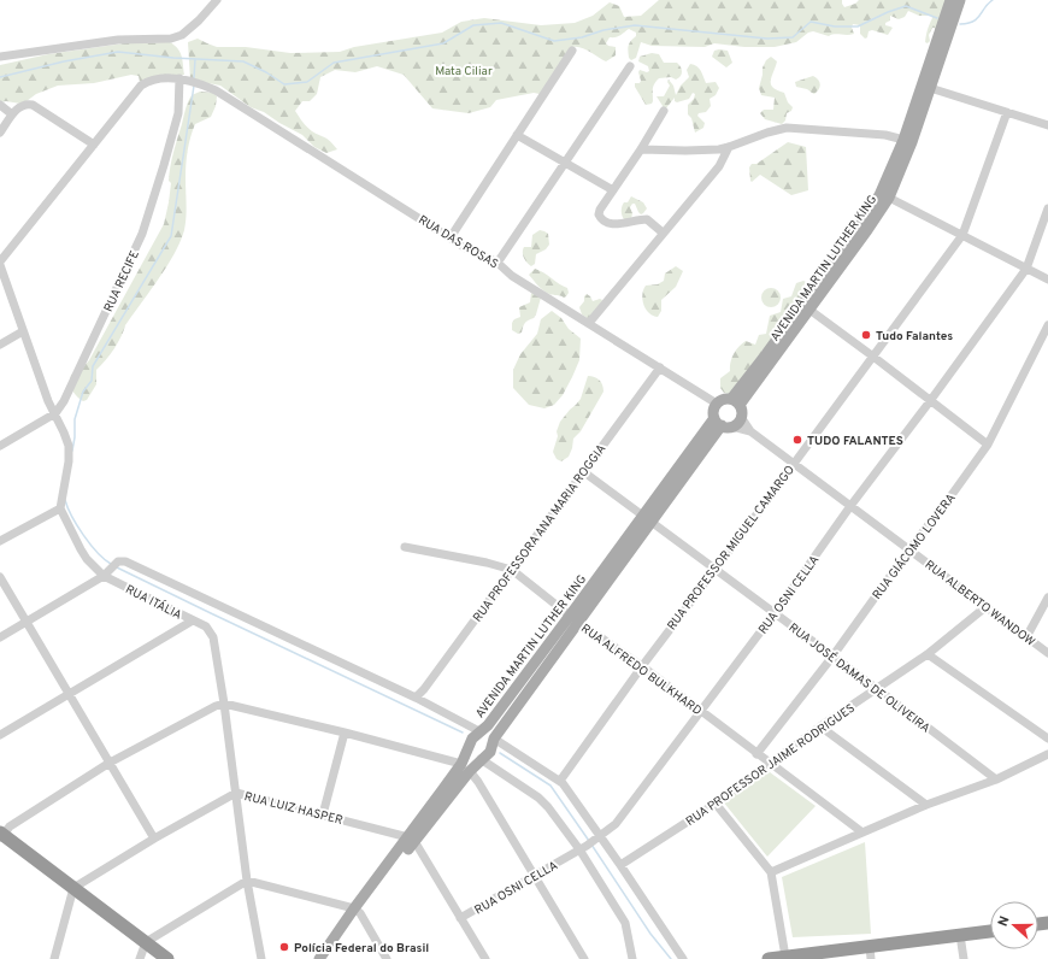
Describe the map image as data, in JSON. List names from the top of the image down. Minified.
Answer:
{"streets":{"main road":["AVENIDA MARTIN LUTHER KING"],"street":["RUA DAS ROSAS","RUA RECIFE","RUA PROFESSORA ANA MARIA ROGGIA","RUA GIÁCOMO LOVERA","RUA PROFESSOR MIGUEL CAMARGO","RUA OSNI CELLA","RUA ITÁLIA","RUA ALBERTO WANDOW","RUA ALFREDO BULKHARD","RUA JOSÉ DAMAS DE OLIVEIRA","RUA PROFESSOR JAIME RODRIGUES","RUA LUIZ HASPER"]},"crossings":[["RUA DAS ROSAS","AVENIDA MARTIN LUTHER KING"],["RUA DAS ROSAS","RUA RECIFE"],["RUA DAS ROSAS","RUA PROFESSORA ANA MARIA ROGGIA"],["RUA DAS ROSAS","RUA ALBERTO WANDOW"],["AVENIDA MARTIN LUTHER KING","RUA ALBERTO WANDOW"],["AVENIDA MARTIN LUTHER KING","RUA ALFREDO BULKHARD"],["AVENIDA MARTIN LUTHER KING","RUA JOSÉ DAMAS DE OLIVEIRA"],["AVENIDA MARTIN LUTHER KING","RUA LUIZ HASPER"],["RUA PROFESSORA ANA MARIA ROGGIA","RUA ALFREDO BULKHARD"],["RUA PROFESSORA ANA MARIA ROGGIA","RUA JOSÉ DAMAS DE OLIVEIRA"],["RUA GIÁCOMO LOVERA","RUA ALBERTO WANDOW"],["RUA GIÁCOMO LOVERA","RUA ALFREDO BULKHARD"],["RUA GIÁCOMO LOVERA","RUA JOSÉ DAMAS DE OLIVEIRA"],["RUA PROFESSOR MIGUEL CAMARGO","RUA ALBERTO WANDOW"],["RUA PROFESSOR MIGUEL CAMARGO","RUA ALFREDO BULKHARD"],["RUA PROFESSOR MIGUEL CAMARGO","RUA JOSÉ DAMAS DE OLIVEIRA"],["RUA OSNI CELLA","RUA ALBERTO WANDOW"],["RUA OSNI CELLA","RUA ALFREDO BULKHARD"],["RUA OSNI CELLA","RUA JOSÉ DAMAS DE OLIVEIRA"],["RUA ITÁLIA","RUA LUIZ HASPER"],["RUA ALBERTO WANDOW","RUA PROFESSOR JAIME RODRIGUES"],["RUA ALFREDO BULKHARD","RUA PROFESSOR JAIME RODRIGUES"],["RUA JOSÉ DAMAS DE OLIVEIRA","RUA PROFESSOR JAIME RODRIGUES"]],"parks":["Mata Ciliar"],"places":["Tudo Falantes","TUDO FALANTES","Polícia Federal do Brasil"],"north":"left"}
